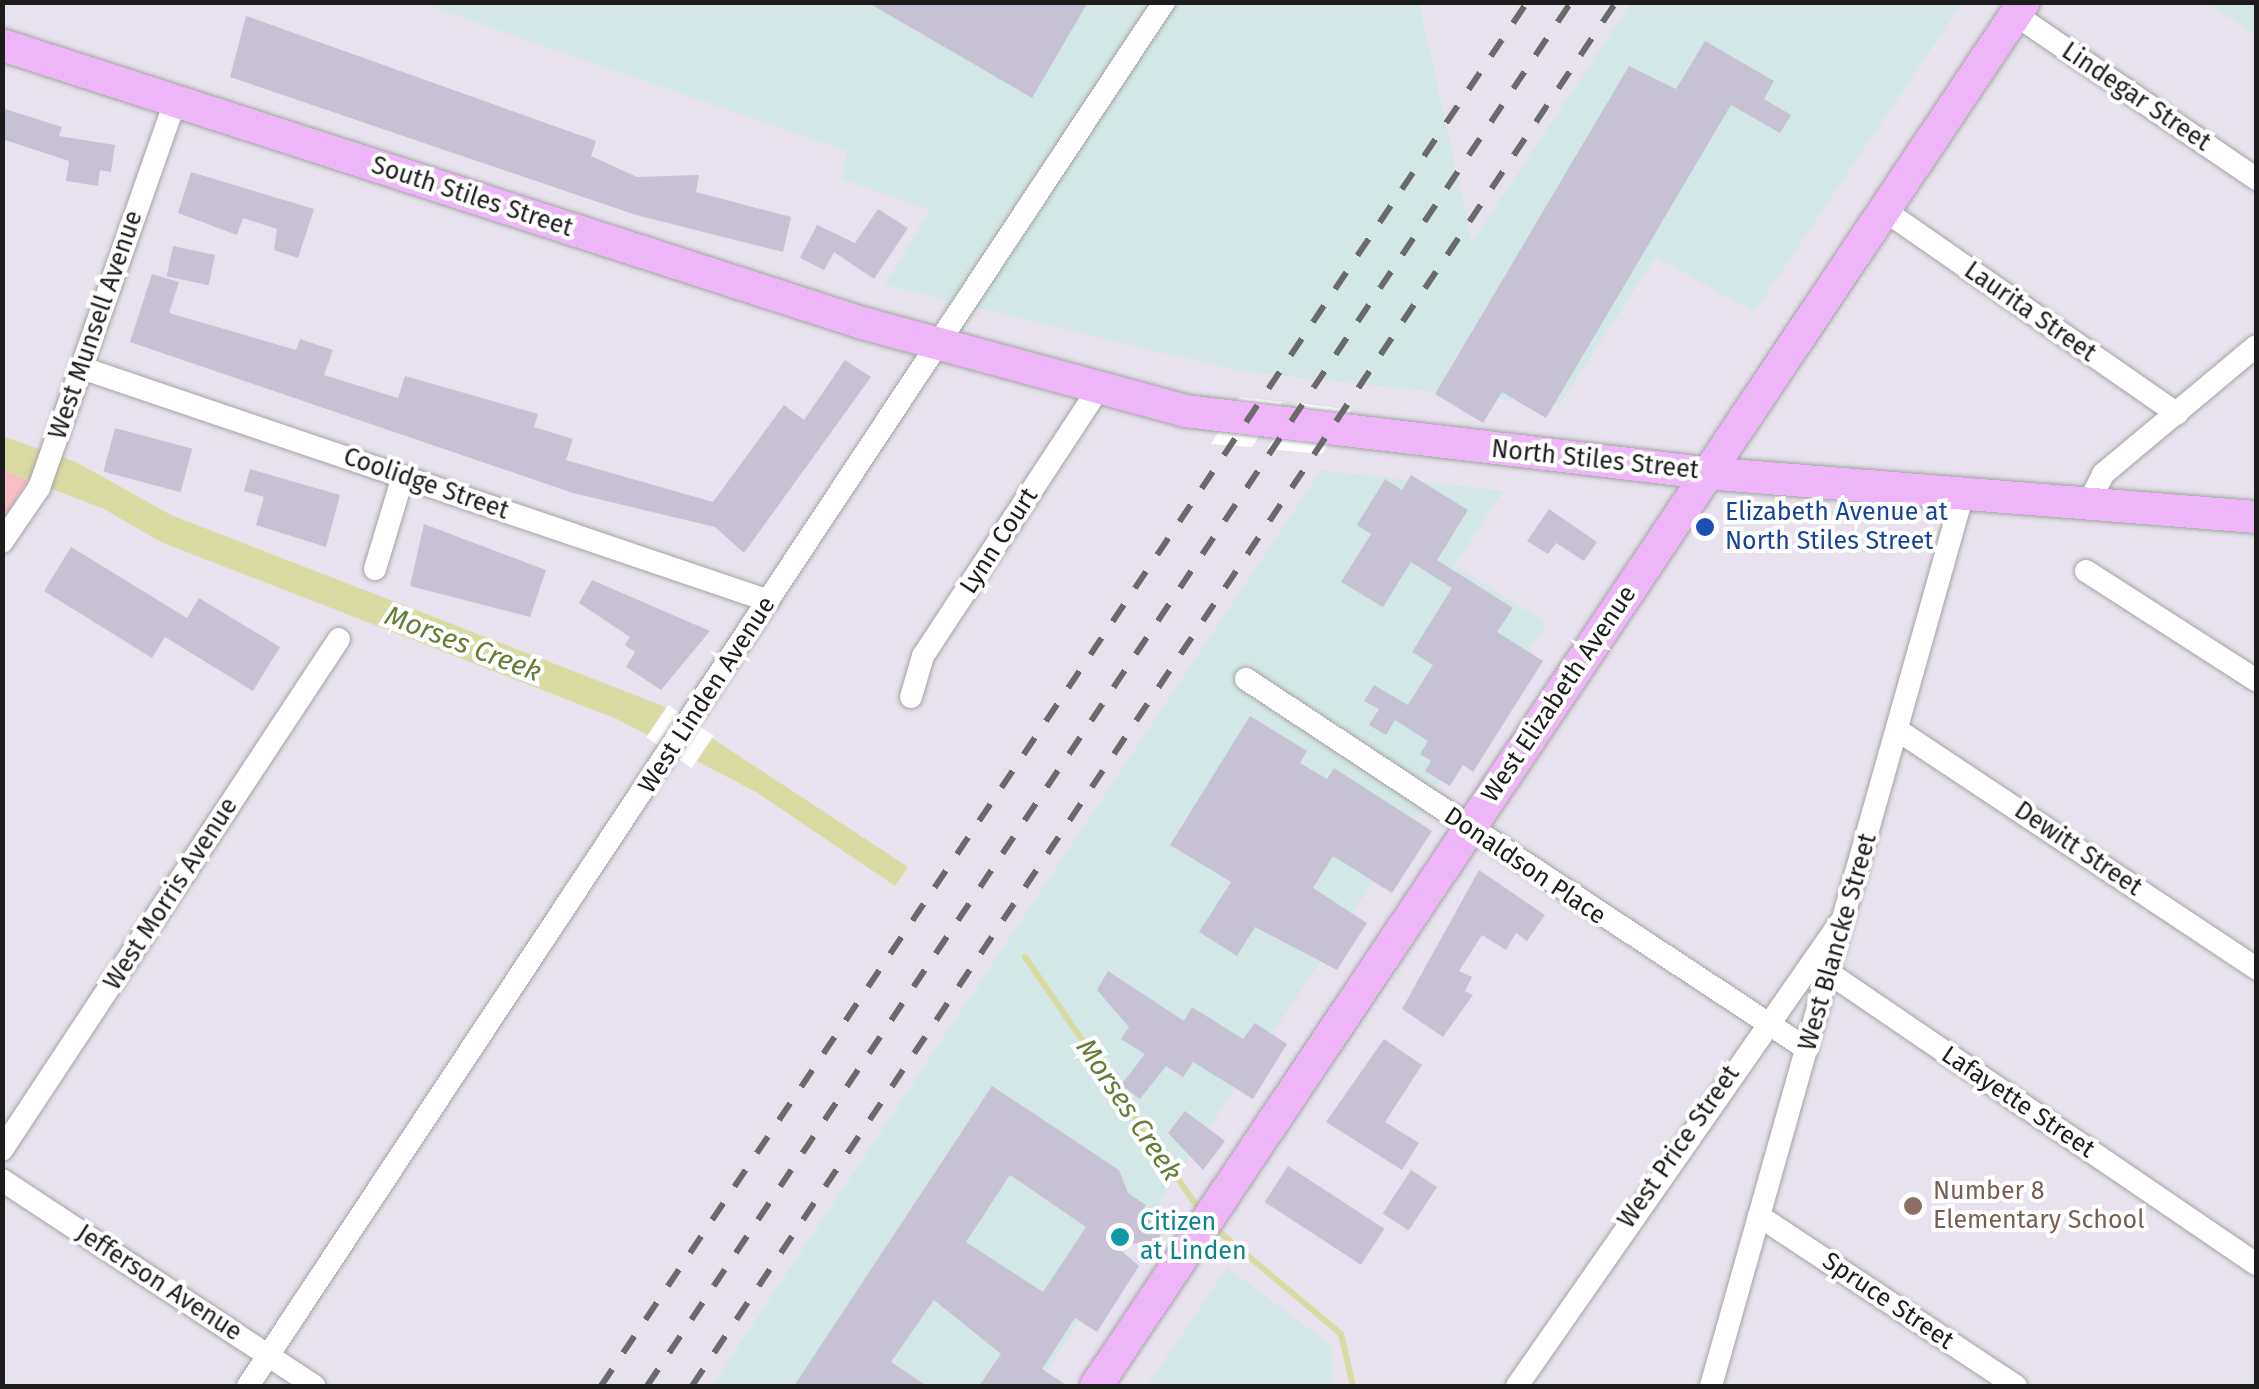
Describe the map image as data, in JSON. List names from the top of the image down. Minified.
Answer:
{"streets":{"main road":["South Stiles Street","North Stiles Street","West Elizabeth Avenue"],"street":["Lindegar Street","Laurita Street","West Munsell Avenue","Coolidge Street","Lynn Court","West Linden Avenue","Dewitt Street","Donaldson Place","West Morris Avenue","West Blancke Street","Lafayette Street","West Price Street","Jefferson Avenue","Spruce Street"]},"crossings":[["Lindegar Street","West Elizabeth Avenue"],["South Stiles Street","West Munsell Avenue"],["South Stiles Street","North Stiles Street"],["South Stiles Street","West Linden Avenue"],["Laurita Street","West Elizabeth Avenue"],["West Munsell Avenue","Coolidge Street"],["North Stiles Street","Lynn Court"],["North Stiles Street","West Elizabeth Avenue"],["North Stiles Street","West Linden Avenue"],["North Stiles Street","West Blancke Street"],["Coolidge Street","West Linden Avenue"],["West Elizabeth Avenue","Donaldson Place"],["West Linden Avenue","Jefferson Avenue"],["Dewitt Street","West Blancke Street"],["Donaldson Place","West Blancke Street"],["Donaldson Place","West Price Street"],["West Blancke Street","Lafayette Street"],["West Blancke Street","West Price Street"],["West Blancke Street","Spruce Street"]],"water":["Morses Creek"],"places":["Elizabeth Avenue at North Stiles Street","Number 8 Elementary School","Citizen at Linden"]}
